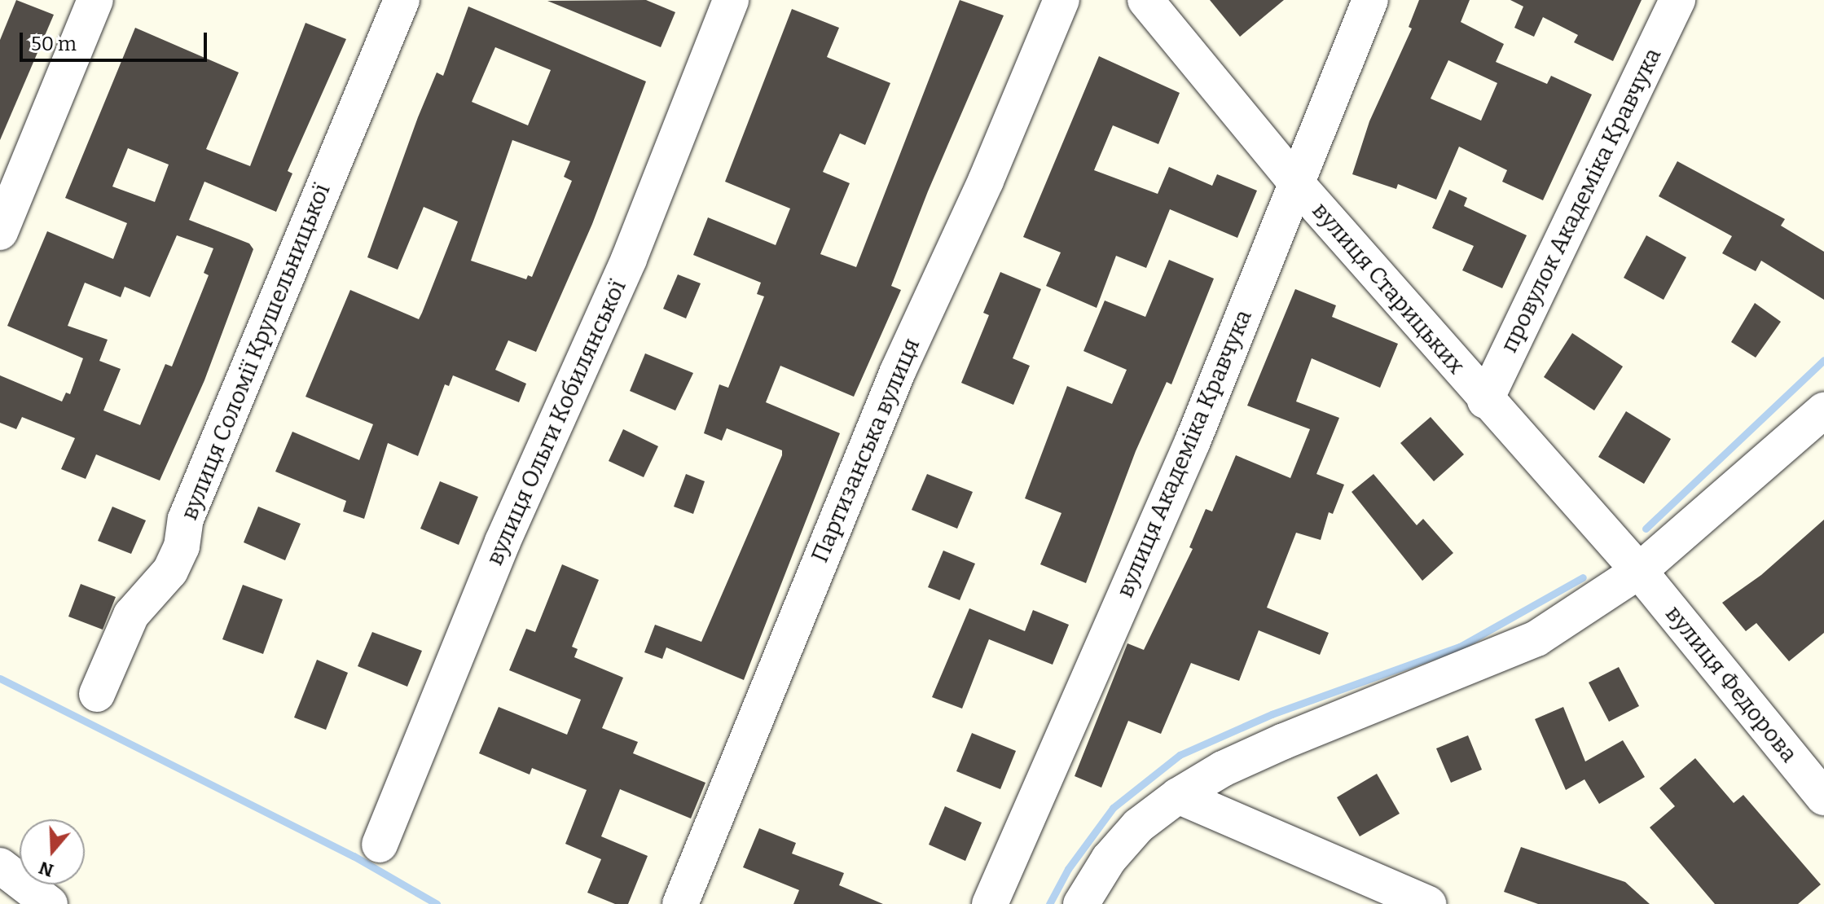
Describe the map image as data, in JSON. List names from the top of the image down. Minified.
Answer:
{"streets":{"street":["провулок Академіка Кравчука","вулиця Старицьких","вулиця Соломії Крушельницької","вулиця Ольги Кобилянської","Партизанська вулиця","вулиця Академіка Кравчука","вулиця Федорова"]},"crossings":[["провулок Академіка Кравчука","вулиця Старицьких"],["вулиця Старицьких","вулиця Академіка Кравчука"],["вулиця Старицьких","вулиця Федорова"]],"scale_bar":"50 m","north":"bottom"}
